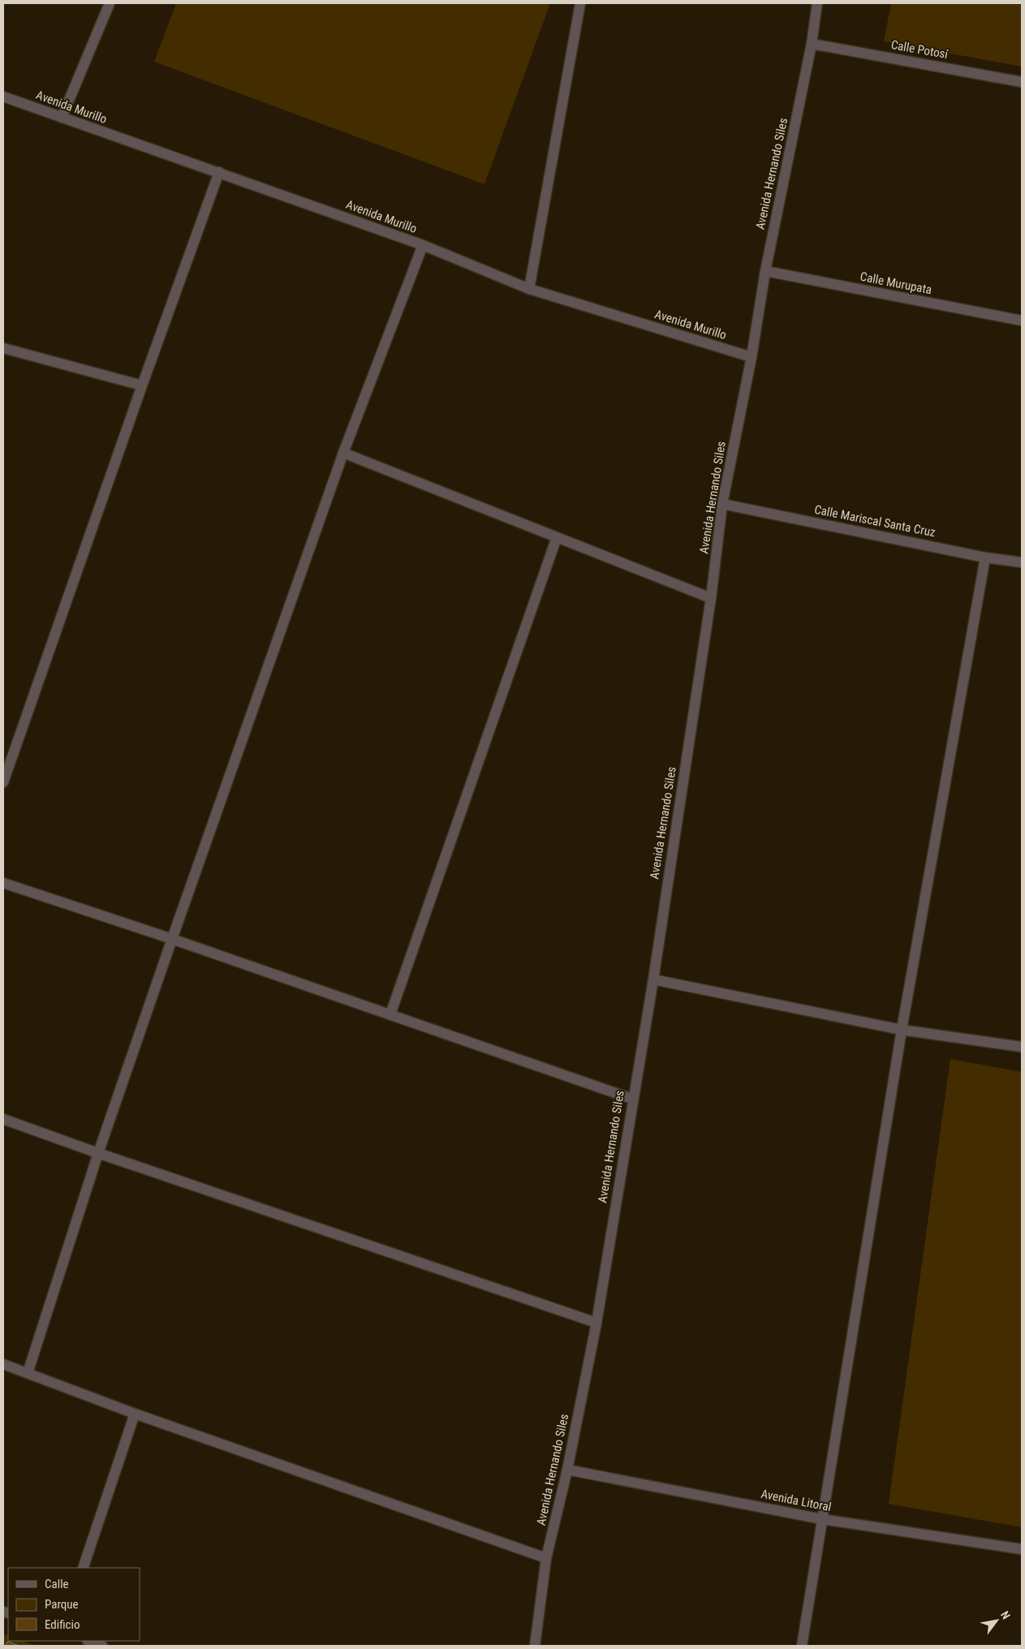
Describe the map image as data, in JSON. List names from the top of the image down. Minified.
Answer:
{"streets":{"street":["Calle Potosí","Avenida Murillo","Avenida Hernando Siles","Calle Murupata","Calle Mariscal Santa Cruz","Avenida Litoral"]},"crossings":[["Calle Potosí","Avenida Hernando Siles"],["Avenida Murillo","Avenida Hernando Siles"],["Avenida Hernando Siles","Calle Murupata"],["Avenida Hernando Siles","Calle Mariscal Santa Cruz"],["Avenida Hernando Siles","Avenida Litoral"]],"legend":["Calle","Parque","Edificio"],"north":"top right"}
